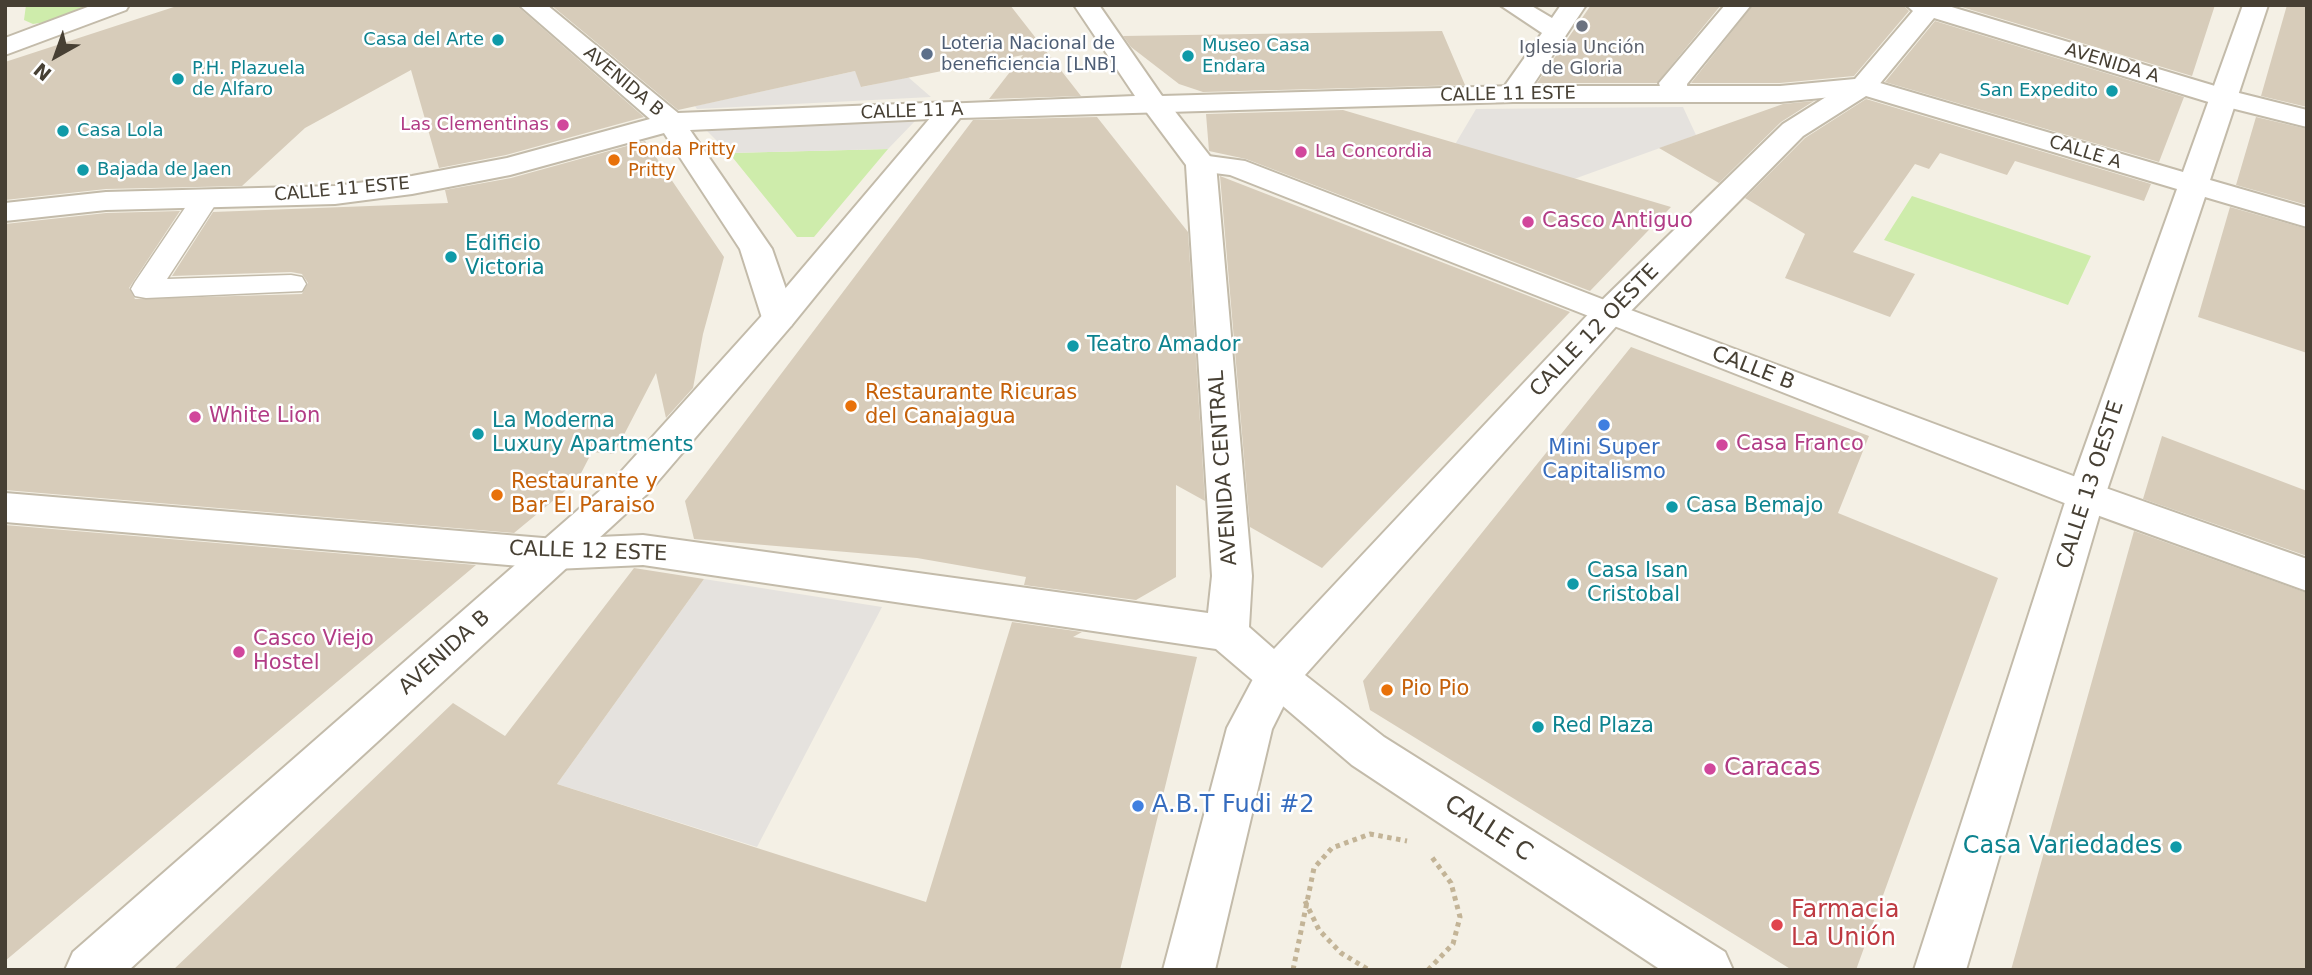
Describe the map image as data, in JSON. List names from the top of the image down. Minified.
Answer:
{"streets":{"street":["AVENIDA A","AVENIDA B","CALLE 11 ESTE","CALLE 11 A","CALLE A","CALLE 12 OESTE","CALLE B","AVENIDA CENTRAL","CALLE 13 OESTE","CALLE 12 ESTE","CALLE C"]},"crossings":[["AVENIDA A","CALLE 12 OESTE"],["AVENIDA A","CALLE 13 OESTE"],["AVENIDA B","CALLE 11 ESTE"],["AVENIDA B","CALLE 11 A"],["AVENIDA B","CALLE 12 ESTE"],["CALLE 11 ESTE","CALLE 11 A"],["CALLE 11 ESTE","CALLE A"],["CALLE 11 ESTE","CALLE 12 OESTE"],["CALLE A","CALLE 12 OESTE"],["CALLE A","CALLE 13 OESTE"],["CALLE 12 OESTE","CALLE B"],["CALLE 12 OESTE","CALLE C"],["CALLE B","AVENIDA CENTRAL"],["CALLE B","CALLE 13 OESTE"],["AVENIDA CENTRAL","CALLE 12 ESTE"]],"places":["Iglesia Unción de Gloria","Casa del Arte","Loteria Nacional de beneficiencia [LNB]","Museo Casa Endara","P.H. Plazuela de Alfaro","San Expedito","Las Clementinas","Casa Lola","La Concordia","Fonda Pritty Pritty","Bajada de Jaen","Casco Antiguo","Edificio Victoria","Teatro Amador","Restaurante Ricuras del Canajagua","White Lion","Mini Super Capitalismo","La Moderna Luxury Apartments","Casa Franco","Restaurante y Bar El Paraiso","Casa Bemajo","Casa Isan Cristobal","Casco Viejo Hostel","Pio Pio","Red Plaza","Caracas","A.B.T Fudi #2","Casa Variedades","Farmacia La Unión"],"north":"bottom left"}
